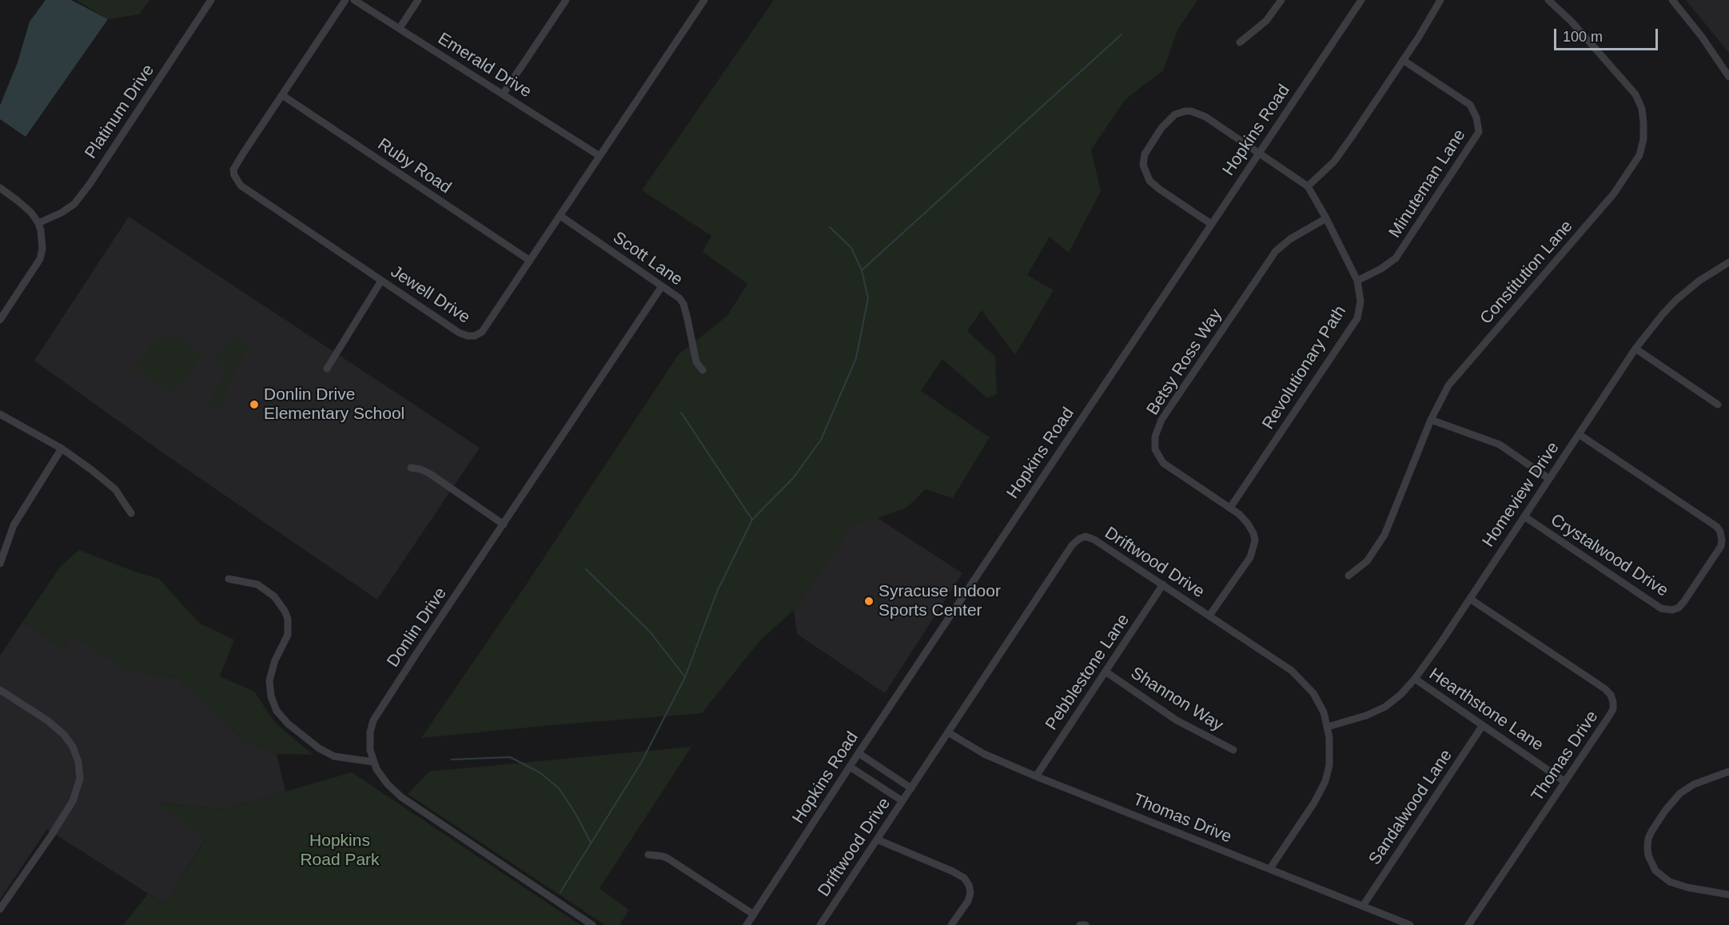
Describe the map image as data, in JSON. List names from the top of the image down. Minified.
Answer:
{"streets":{"street":["Emerald Drive","Platinum Drive","Hopkins Road","Ruby Road","Minuteman Lane","Scott Lane","Constitution Lane","Jewell Drive","Betsy Ross Way","Revolutionary Path","Homeview Drive","Crystalwood Drive","Driftwood Drive","Donlin Drive","Pebblestone Lane","Shannon Way","Hearthstone Lane","Thomas Drive","Sandalwood Lane"]},"crossings":[["Emerald Drive","Jewell Drive"],["Hopkins Road","Revolutionary Path"],["Ruby Road","Jewell Drive"],["Minuteman Lane","Revolutionary Path"],["Scott Lane","Jewell Drive"],["Scott Lane","Donlin Drive"],["Betsy Ross Way","Revolutionary Path"],["Betsy Ross Way","Driftwood Drive"],["Homeview Drive","Crystalwood Drive"],["Homeview Drive","Driftwood Drive"],["Homeview Drive","Hearthstone Lane"],["Homeview Drive","Thomas Drive"],["Driftwood Drive","Pebblestone Lane"],["Driftwood Drive","Thomas Drive"],["Pebblestone Lane","Shannon Way"],["Pebblestone Lane","Thomas Drive"],["Hearthstone Lane","Thomas Drive"],["Hearthstone Lane","Sandalwood Lane"],["Thomas Drive","Sandalwood Lane"]],"parks":["Hopkins Road Park"],"places":["Donlin Drive Elementary School","Syracuse Indoor Sports Center"],"scale_bar":"100 m"}
